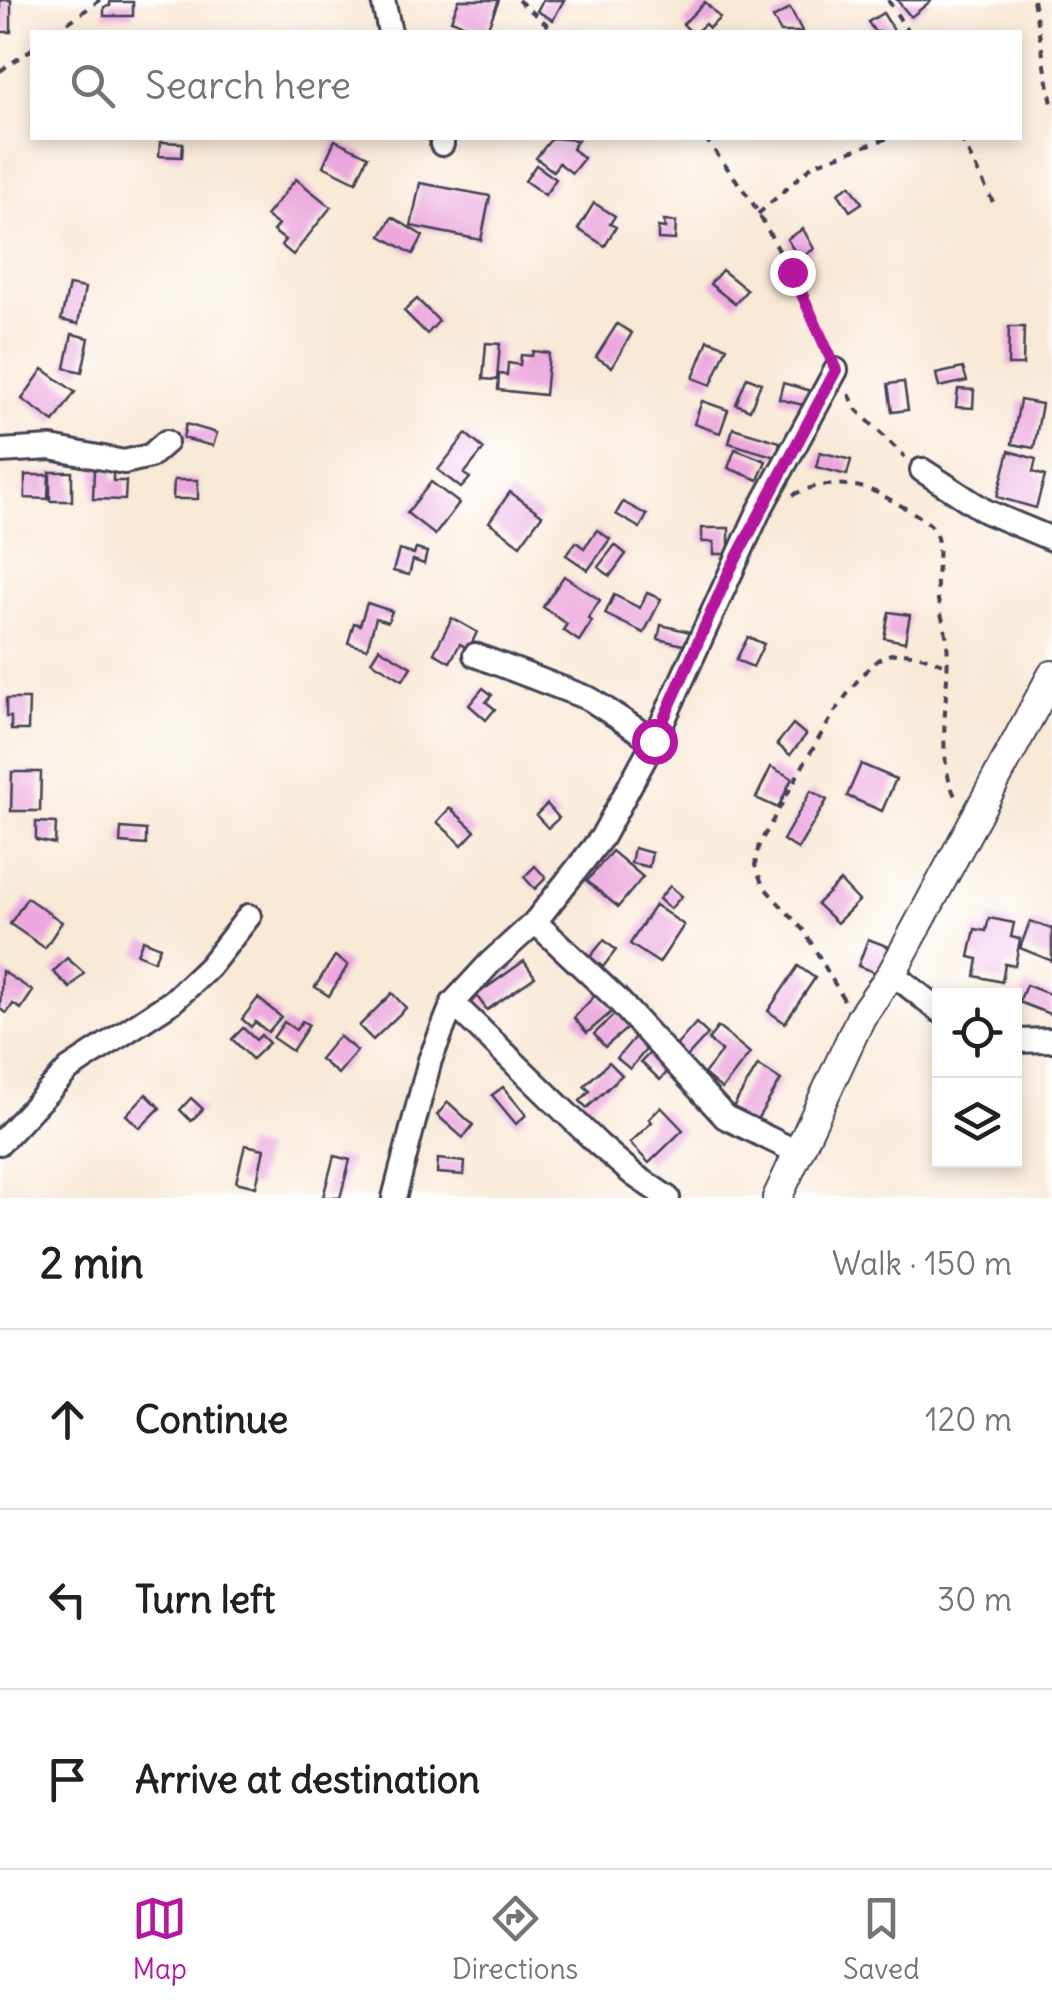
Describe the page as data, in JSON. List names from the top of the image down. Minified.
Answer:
{"page":{"search":"Search here","heading":["2 min","Walk · 150 m"],"list":[["Continue","120 m"],["Turn left","30 m"],"Arrive at destination"],"nav":["Map","Directions","Saved"]}}
